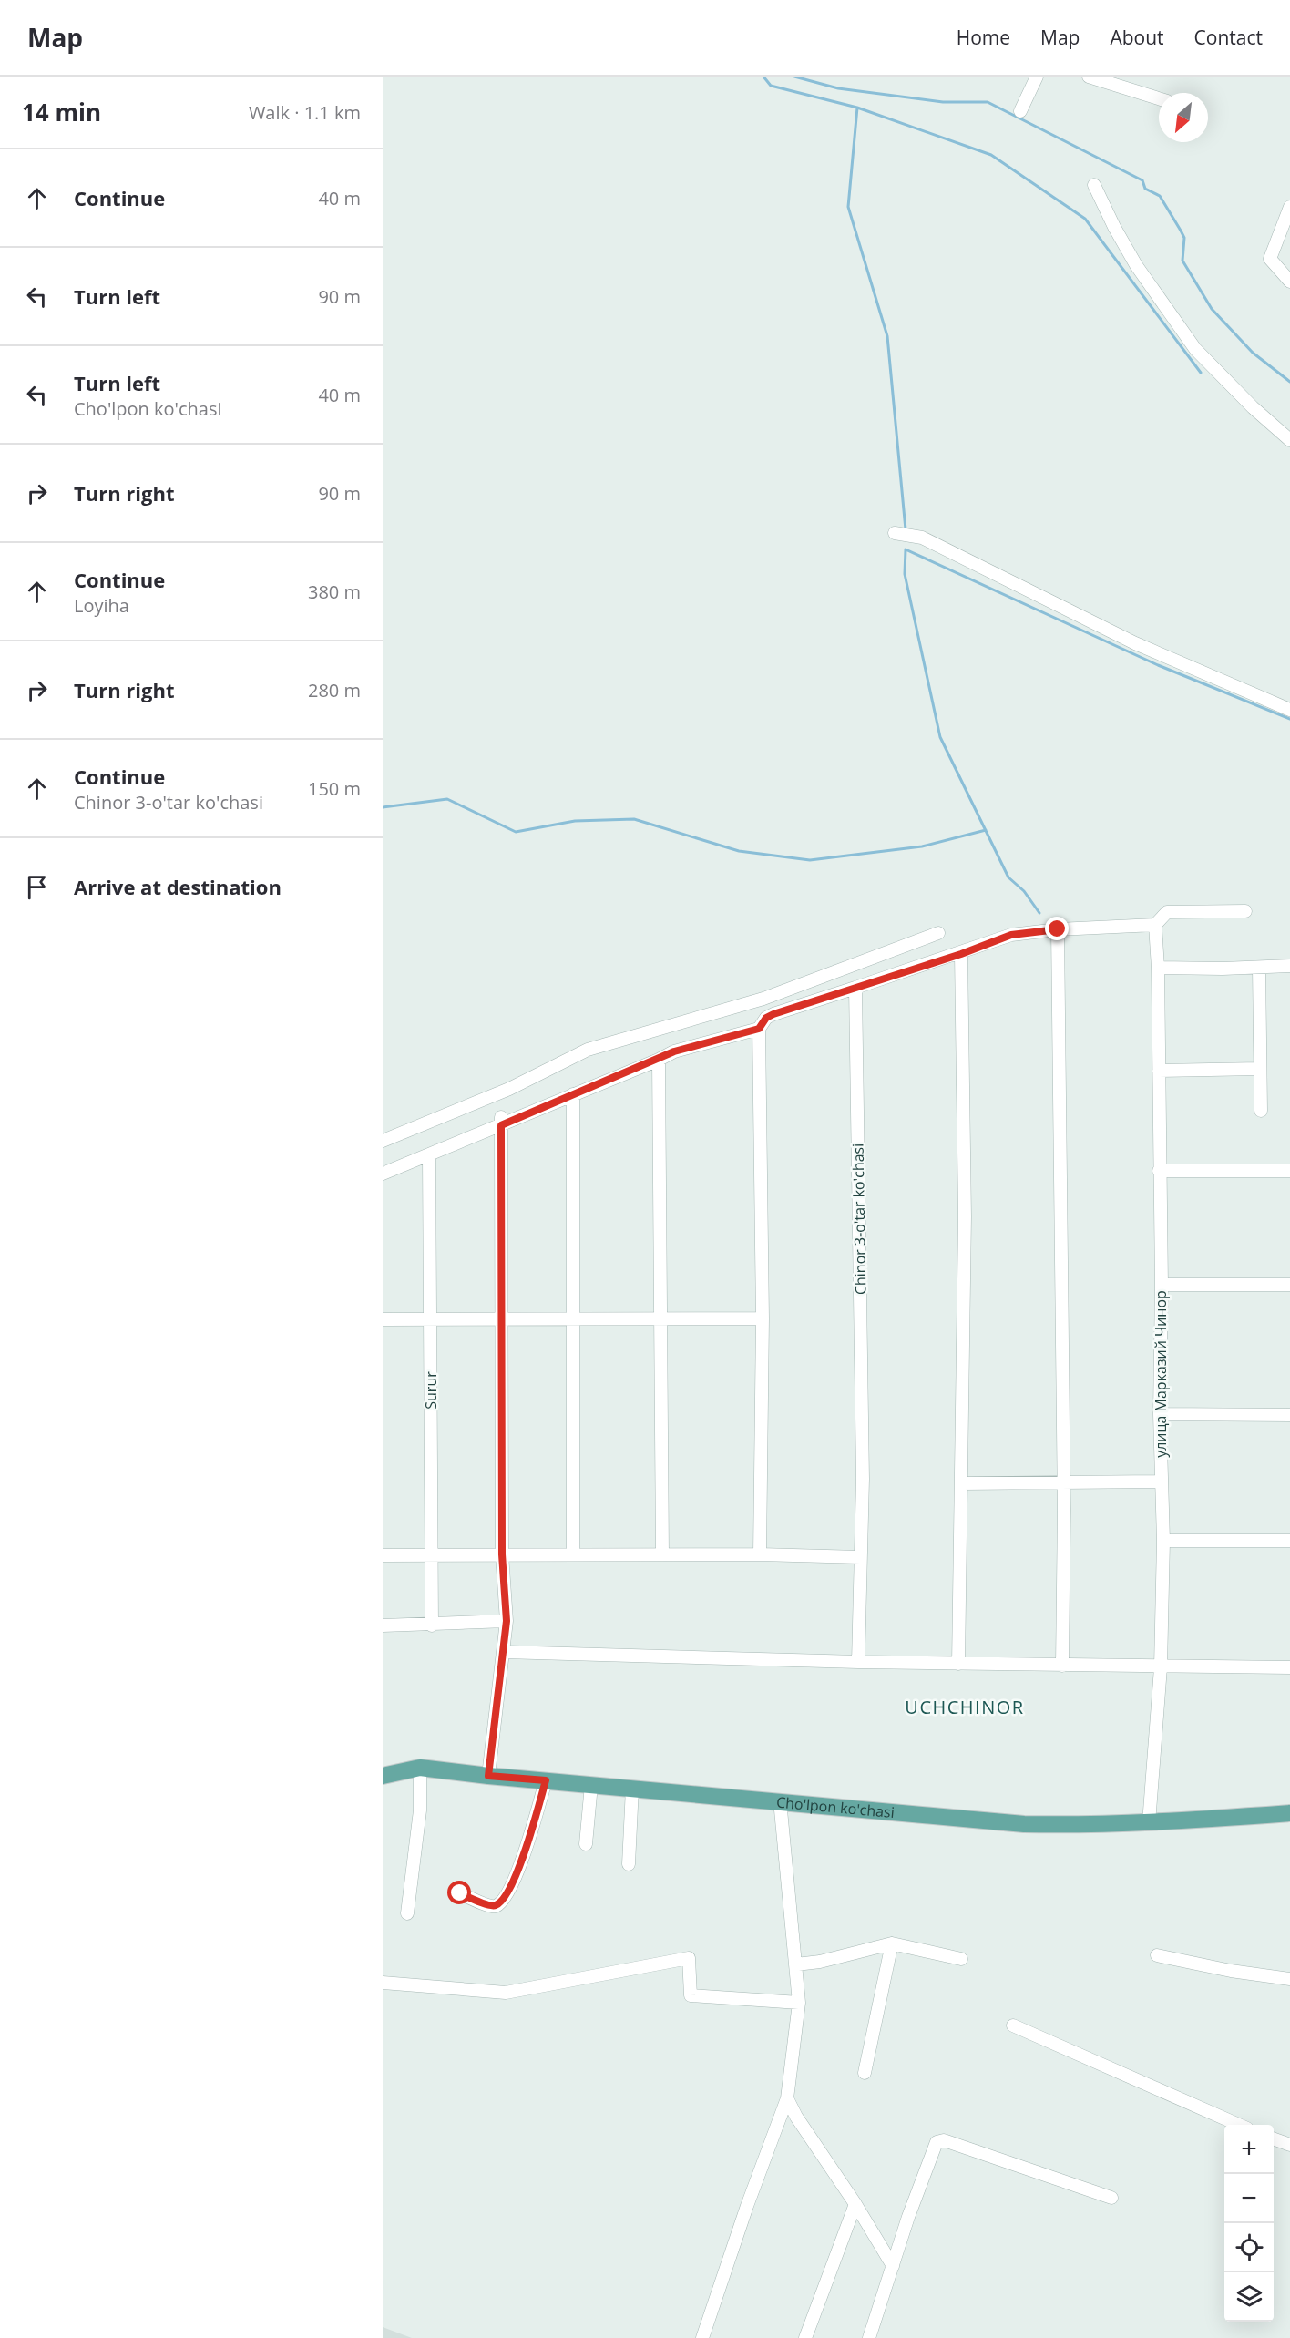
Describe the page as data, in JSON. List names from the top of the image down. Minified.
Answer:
{"streets":{"main road":["Cho'lpon ko'chasi"],"street":["Chinor 3-o'tar ko'chasi","улица Марказий Чинор","Surur"]},"crossings":[["улица Марказий Чинор","Cho'lpon ko'chasi"]],"districts":["UCHCHINOR"],"north":"bottom left","page":{"header":"Map","nav":["Home","Map","About","Contact"],"heading":["14 min","Walk · 1.1 km"],"list":[["Continue","40 m"],["Turn left","90 m"],["Turn left","Cho'lpon ko'chasi","40 m"],["Turn right","90 m"],["Continue","Loyiha","380 m"],["Turn right","280 m"],["Continue","Chinor 3-o'tar ko'chasi","150 m"],"Arrive at destination"],"map_buttons":["+","−"]}}
